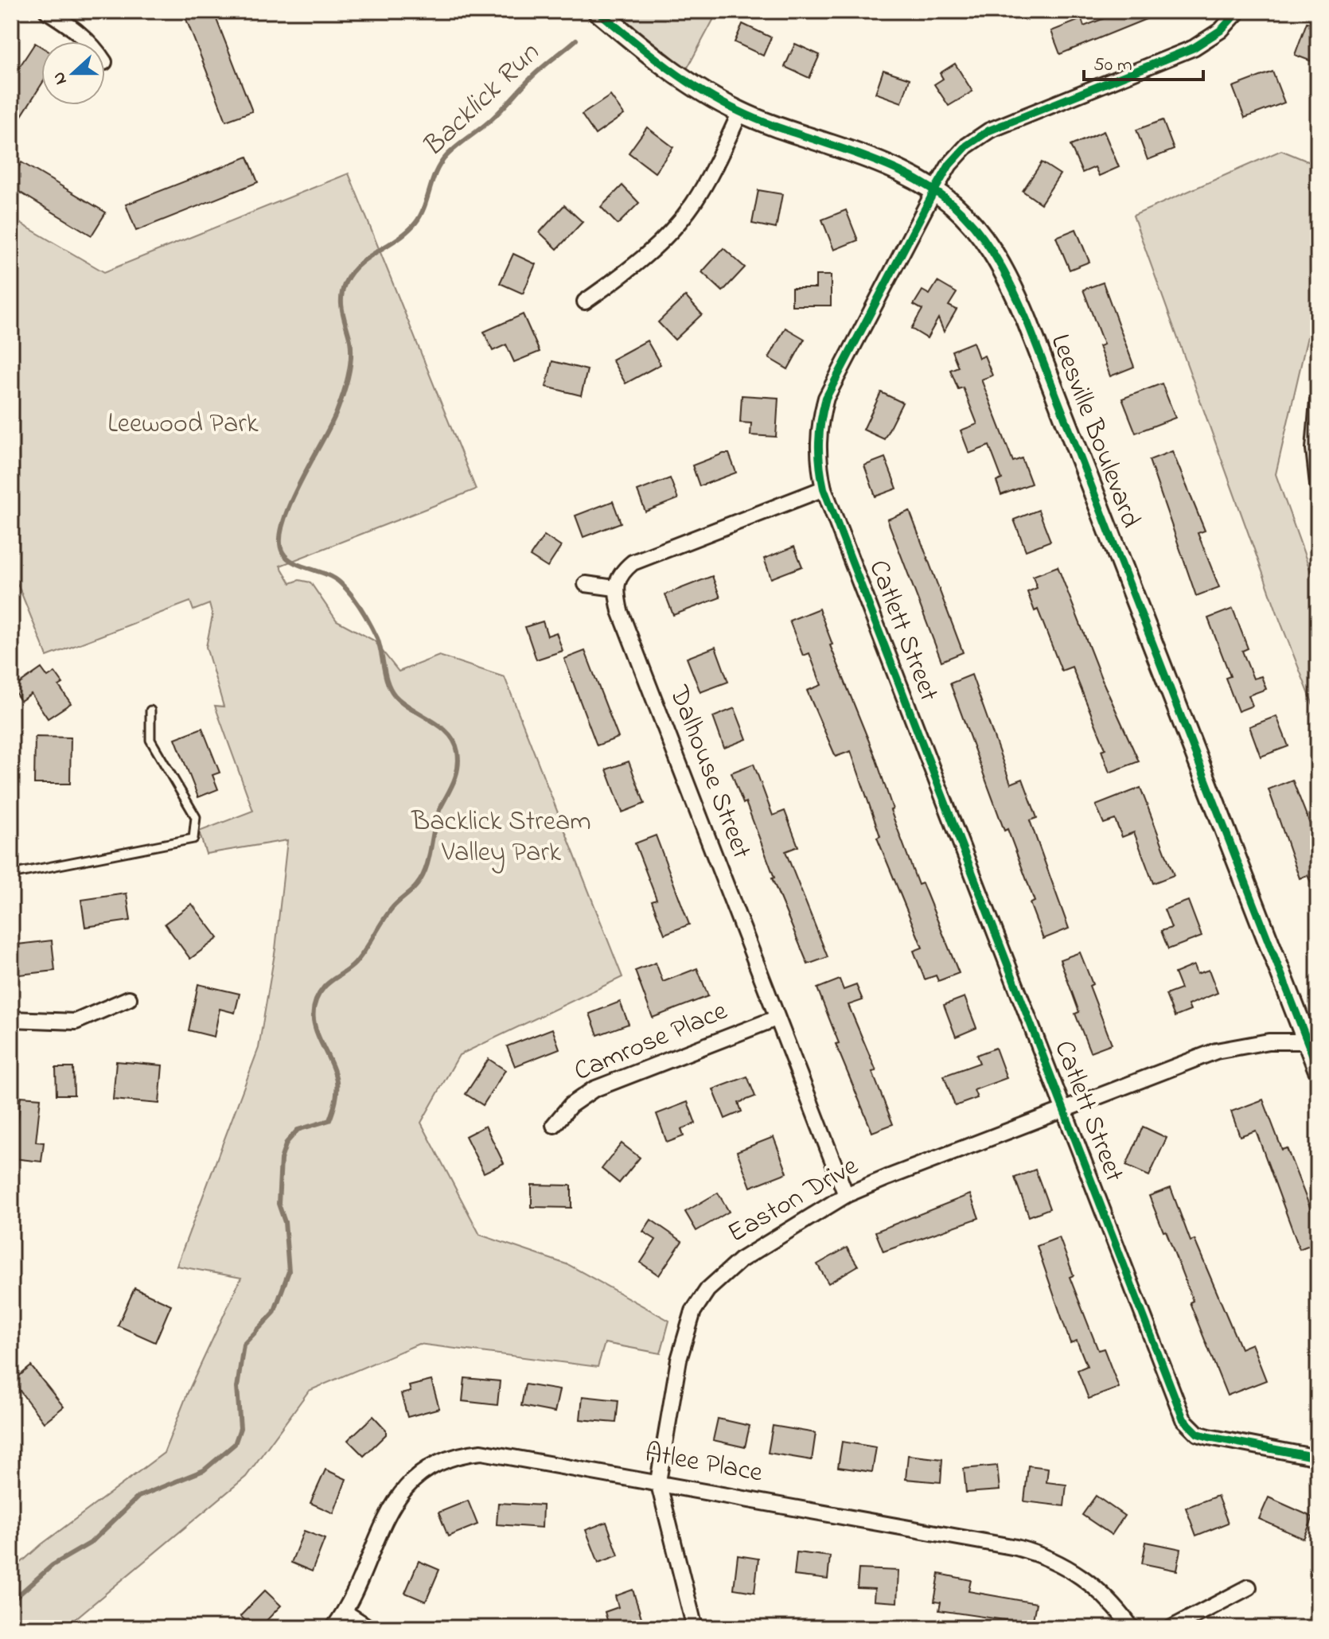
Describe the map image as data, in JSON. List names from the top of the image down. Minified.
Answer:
{"streets":{"street":["Leesville Boulevard","Catlett Street","Dalhouse Street","Camrose Place","Easton Drive","Atlee Place"]},"crossings":[["Leesville Boulevard","Catlett Street"],["Leesville Boulevard","Easton Drive"],["Catlett Street","Easton Drive"],["Dalhouse Street","Camrose Place"],["Dalhouse Street","Easton Drive"],["Easton Drive","Atlee Place"]],"water":["Backlick Run"],"parks":["Leewood Park","Backlick Stream Valley Park"],"scale_bar":"50 m","north":"left"}
